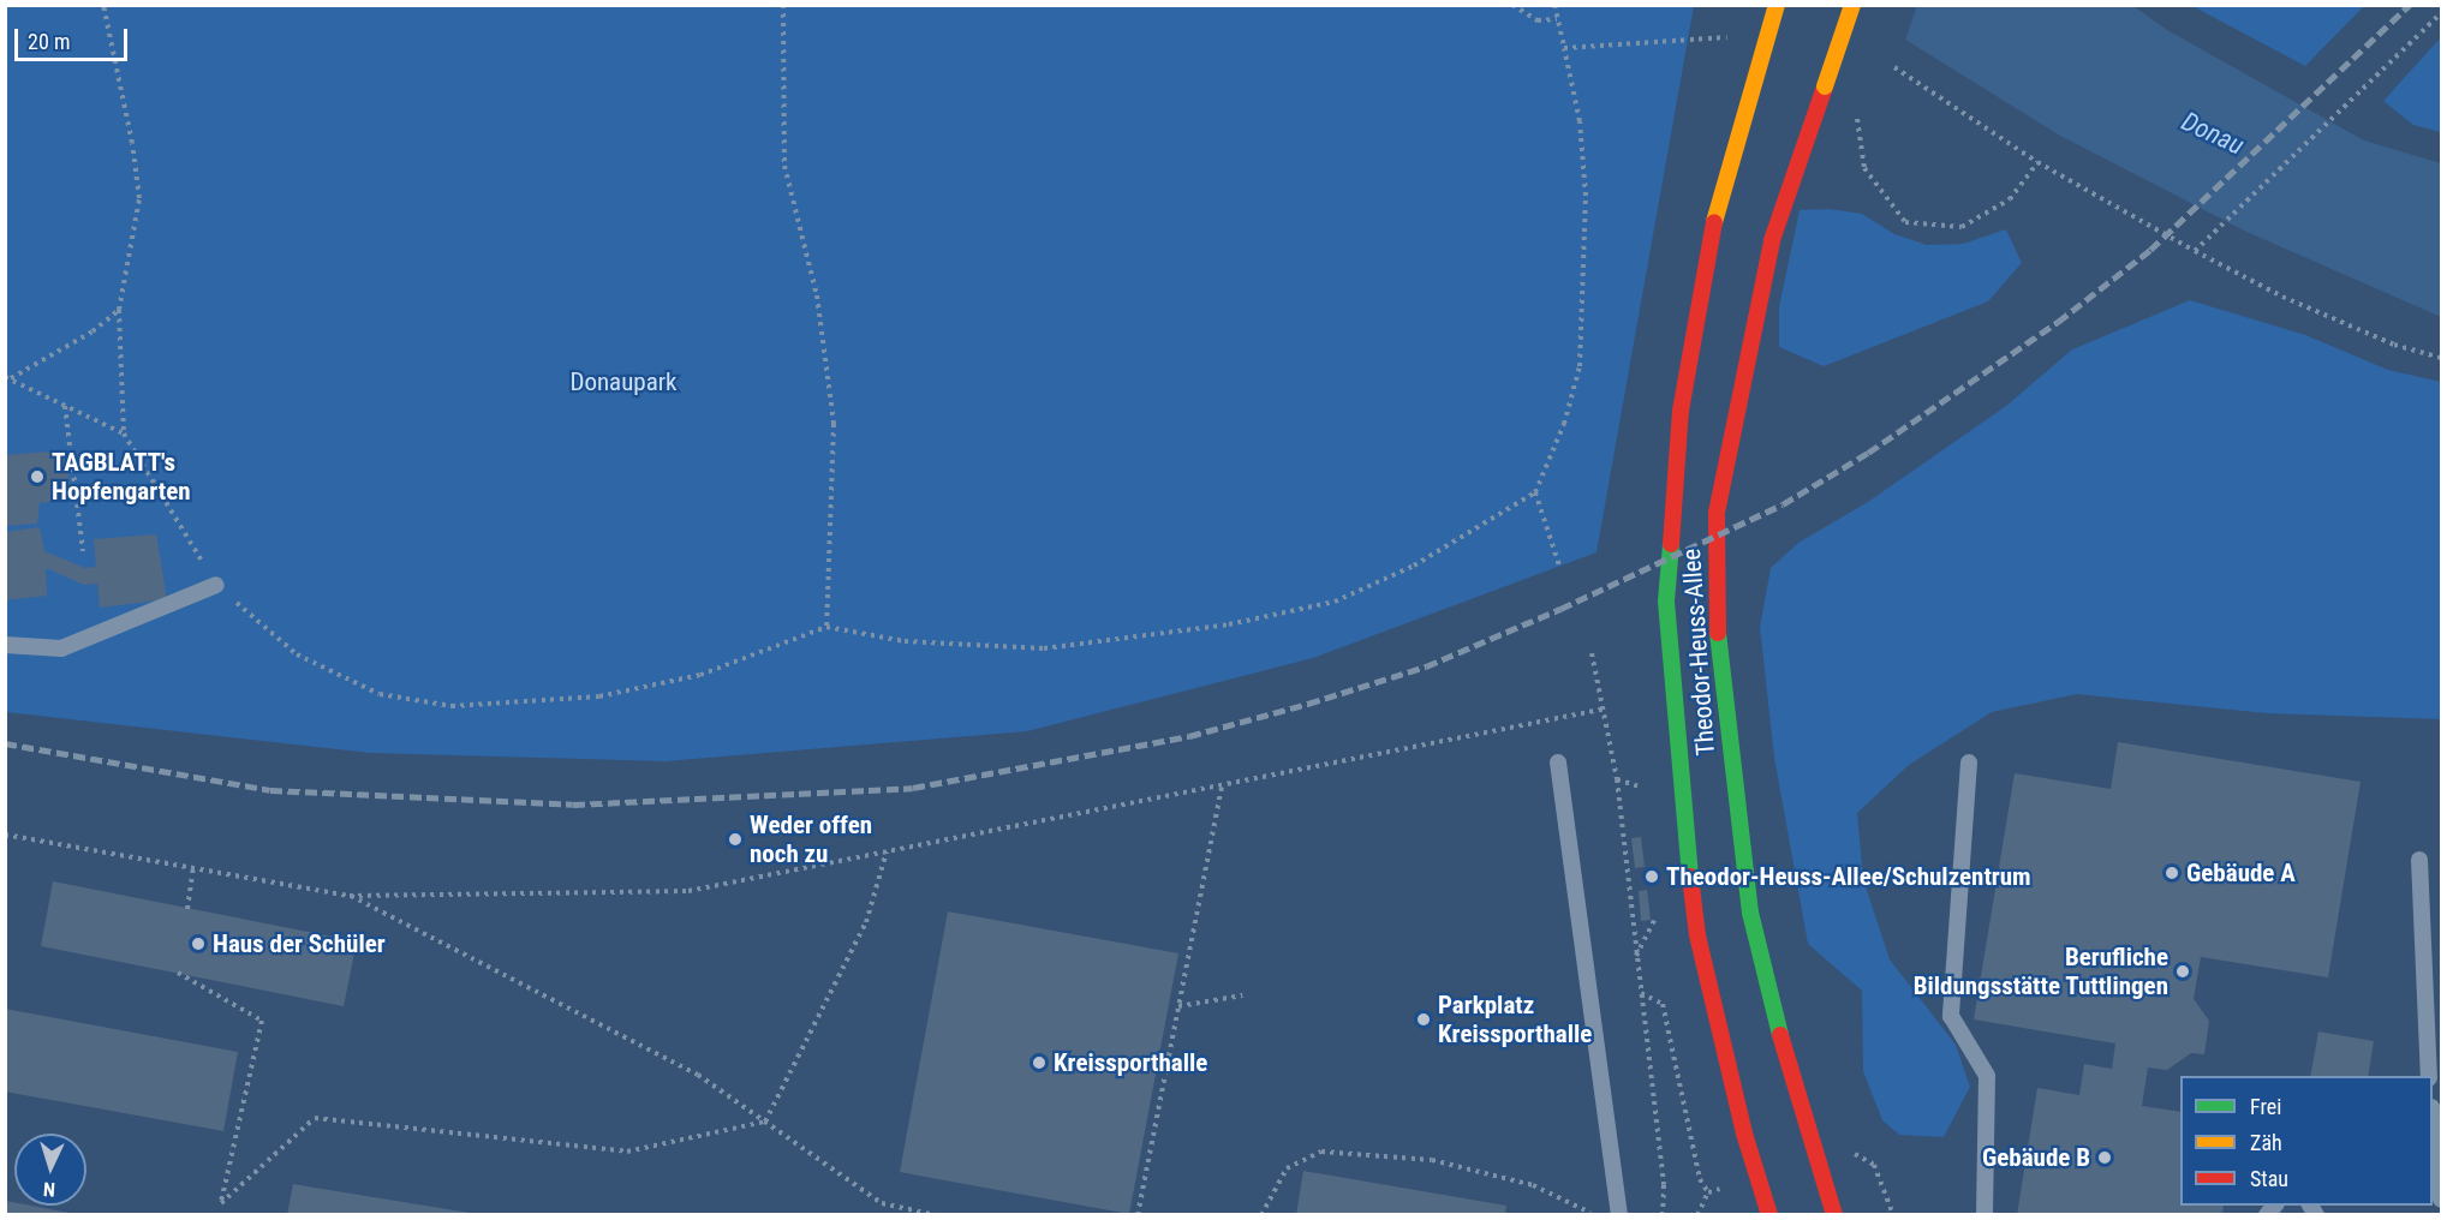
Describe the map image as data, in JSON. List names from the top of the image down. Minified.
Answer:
{"streets":{"main road":["Theodor-Heuss-Allee"]},"water":["Donau"],"parks":["Donaupark"],"places":["TAGBLATT's Hopfengarten","Weder offen noch zu","Gebäude A","Theodor-Heuss-Allee/Schulzentrum","Haus der Schüler","Berufliche Bildungsstätte Tuttlingen","Parkplatz Kreissporthalle","Kreissporthalle","Gebäude B"],"legend":["Frei","Zäh","Stau"],"scale_bar":"20 m","north":"bottom"}
